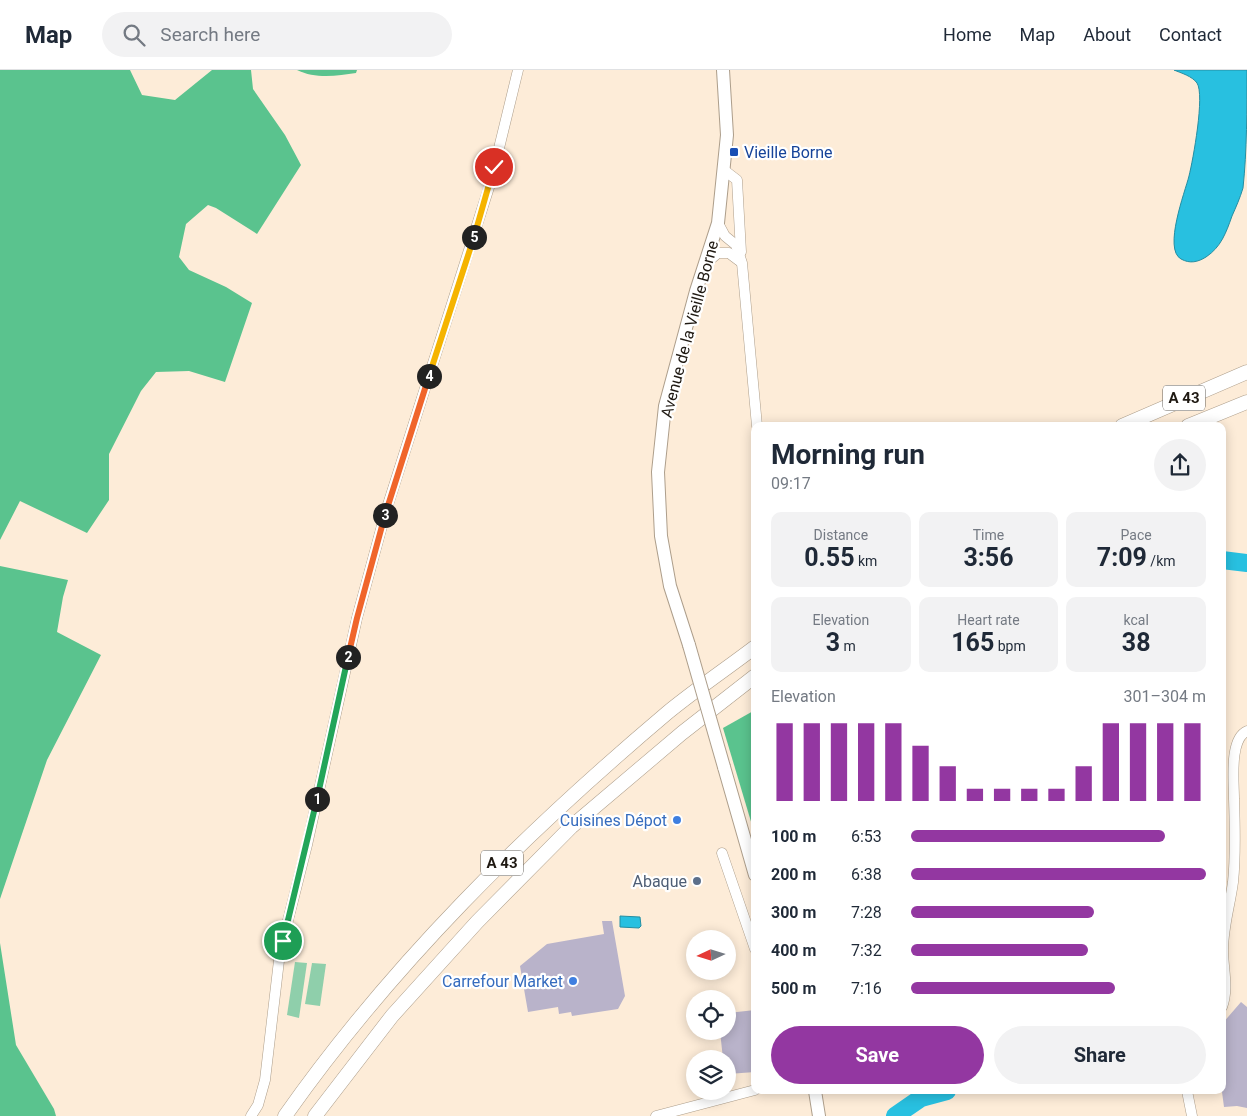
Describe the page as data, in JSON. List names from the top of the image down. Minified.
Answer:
{"streets":{"highway":["A 43"],"main road":["Avenue de la Vieille Borne"]},"places":{"transit":["Vieille Borne"],"other":["Cuisines Dépot","Abaque","Carrefour Market"]},"north":"left","page":{"header":"Map","search":"Search here","nav":["Home","Map","About","Contact"],"pins":["5","4","3","2","1"],"heading":["Morning run","09:17"],"stats":[["Distance","0.55 km"],["Time","3:56"],["Pace","7:09 /km"],["Elevation","3 m"],["Heart rate","165 bpm"],["kcal","38"]],"chart":["Elevation","301–304 m"],"list":[{"name":"100 m","note":"6:53"},{"name":"200 m","note":"6:38"},{"name":"300 m","note":"7:28"},{"name":"400 m","note":"7:32"},{"name":"500 m","note":"7:16"}],"buttons":["Save","Share"]}}
